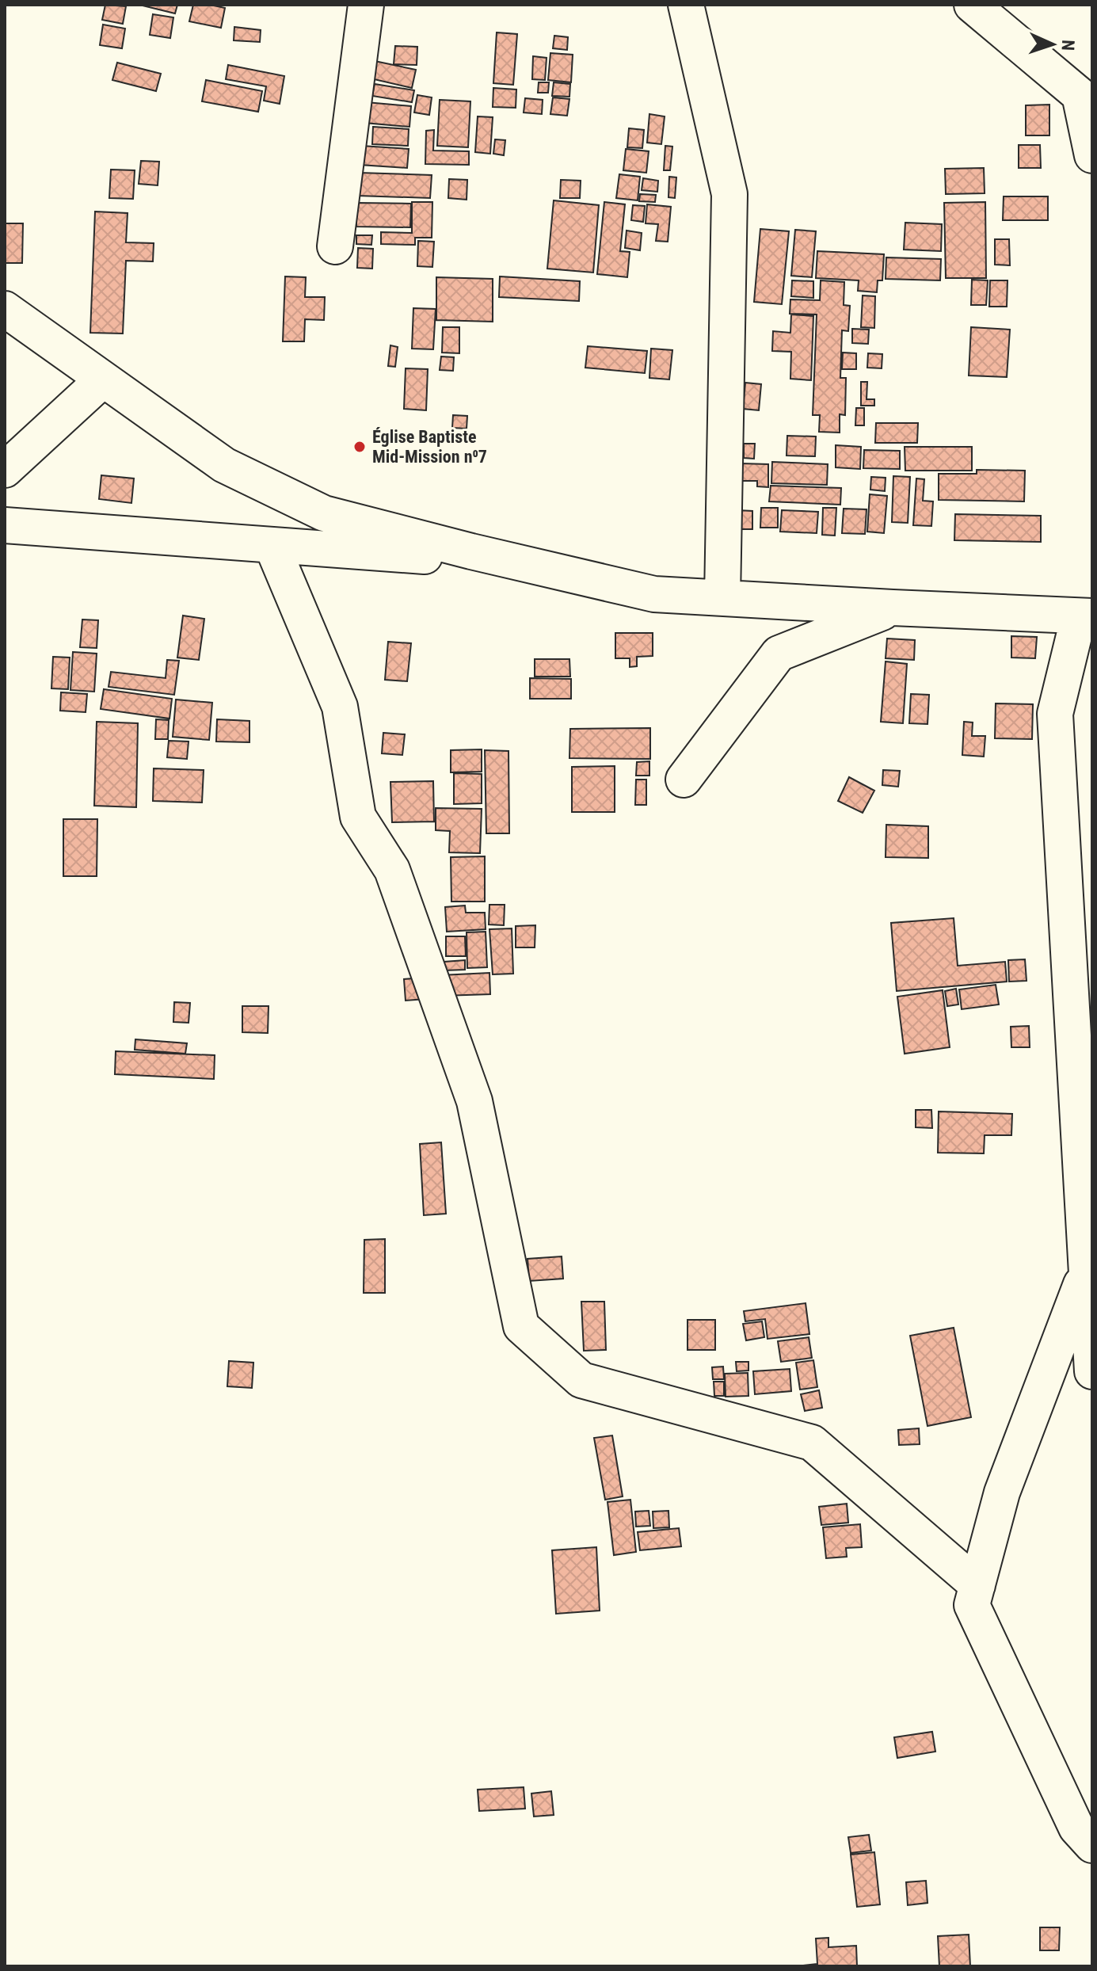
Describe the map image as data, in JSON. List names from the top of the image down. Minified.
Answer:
{"places":["Église Baptiste Mid-Mission n⁰7"],"north":"right"}
